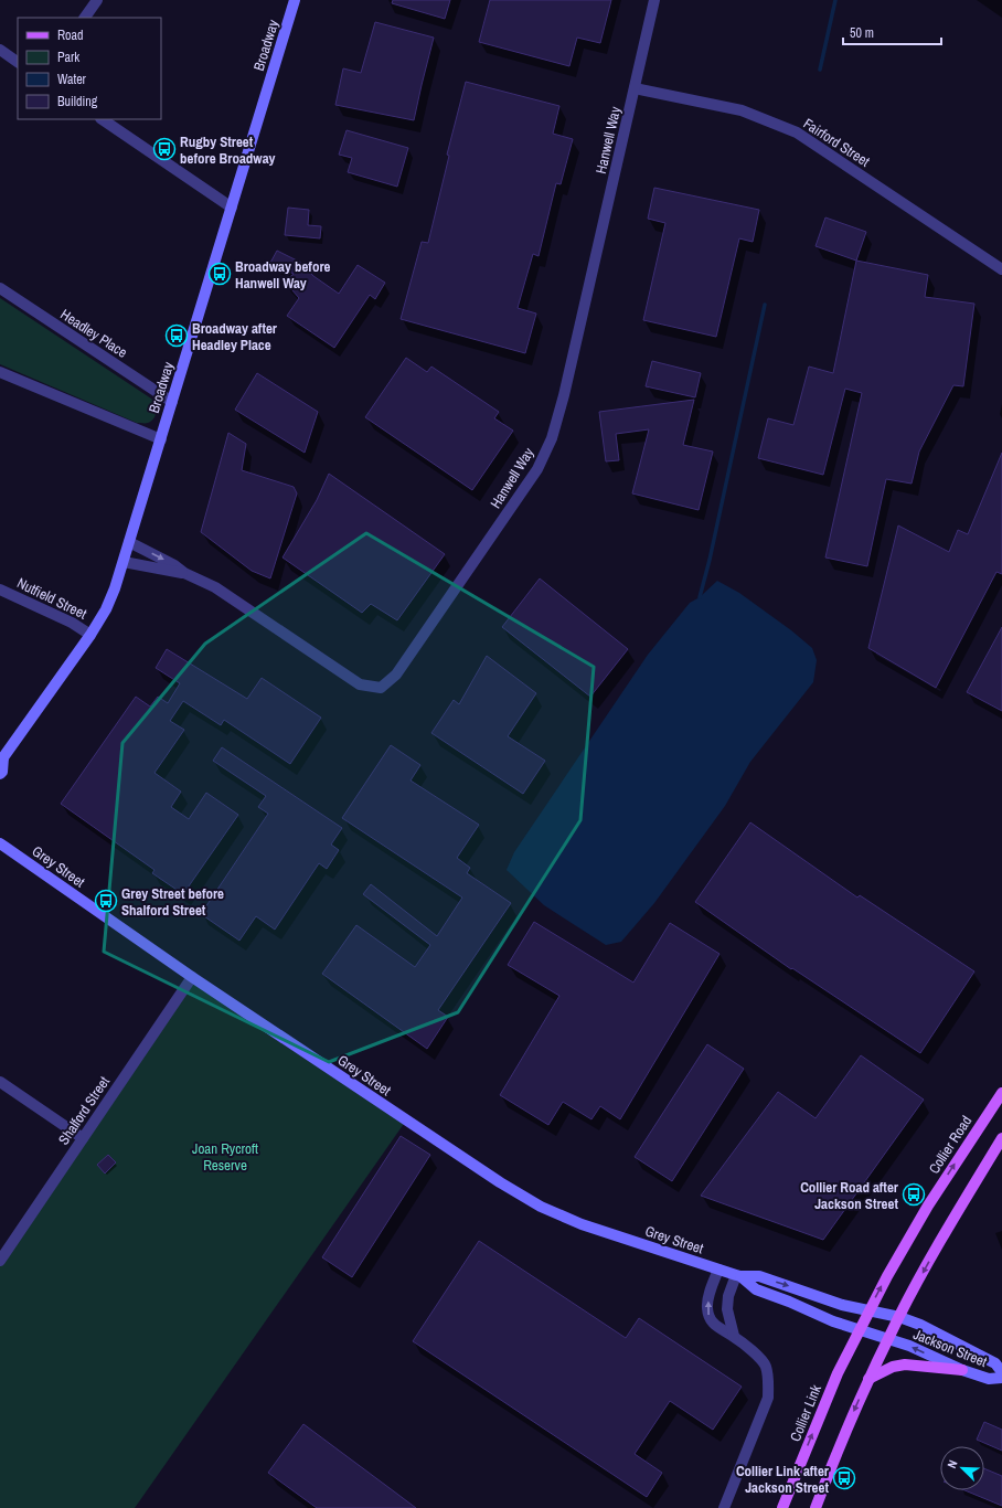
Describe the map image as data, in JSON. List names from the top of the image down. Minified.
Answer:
{"streets":{"main road":["Collier Road","Collier Link"],"street":["Broadway","Hanwell Way","Fairford Street","Headley Place","Nutfield Street","Grey Street","Shalford Street","Jackson Street"]},"crossings":[["Broadway","Hanwell Way"],["Broadway","Headley Place"],["Broadway","Nutfield Street"],["Hanwell Way","Fairford Street"],["Grey Street","Shalford Street"],["Grey Street","Collier Road"],["Grey Street","Jackson Street"],["Grey Street","Collier Link"],["Collier Road","Jackson Street"],["Collier Road","Collier Link"],["Jackson Street","Collier Link"]],"parks":["Joan Rycroft Reserve"],"places":{"bus stop":["Rugby Street before Broadway","Broadway before Hanwell Way","Broadway after Headley Place","Grey Street before Shalford Street","Collier Road after Jackson Street","Collier Link after Jackson Street"]},"legend":["Road","Park","Water","Building"],"scale_bar":"50 m","north":"top left"}
